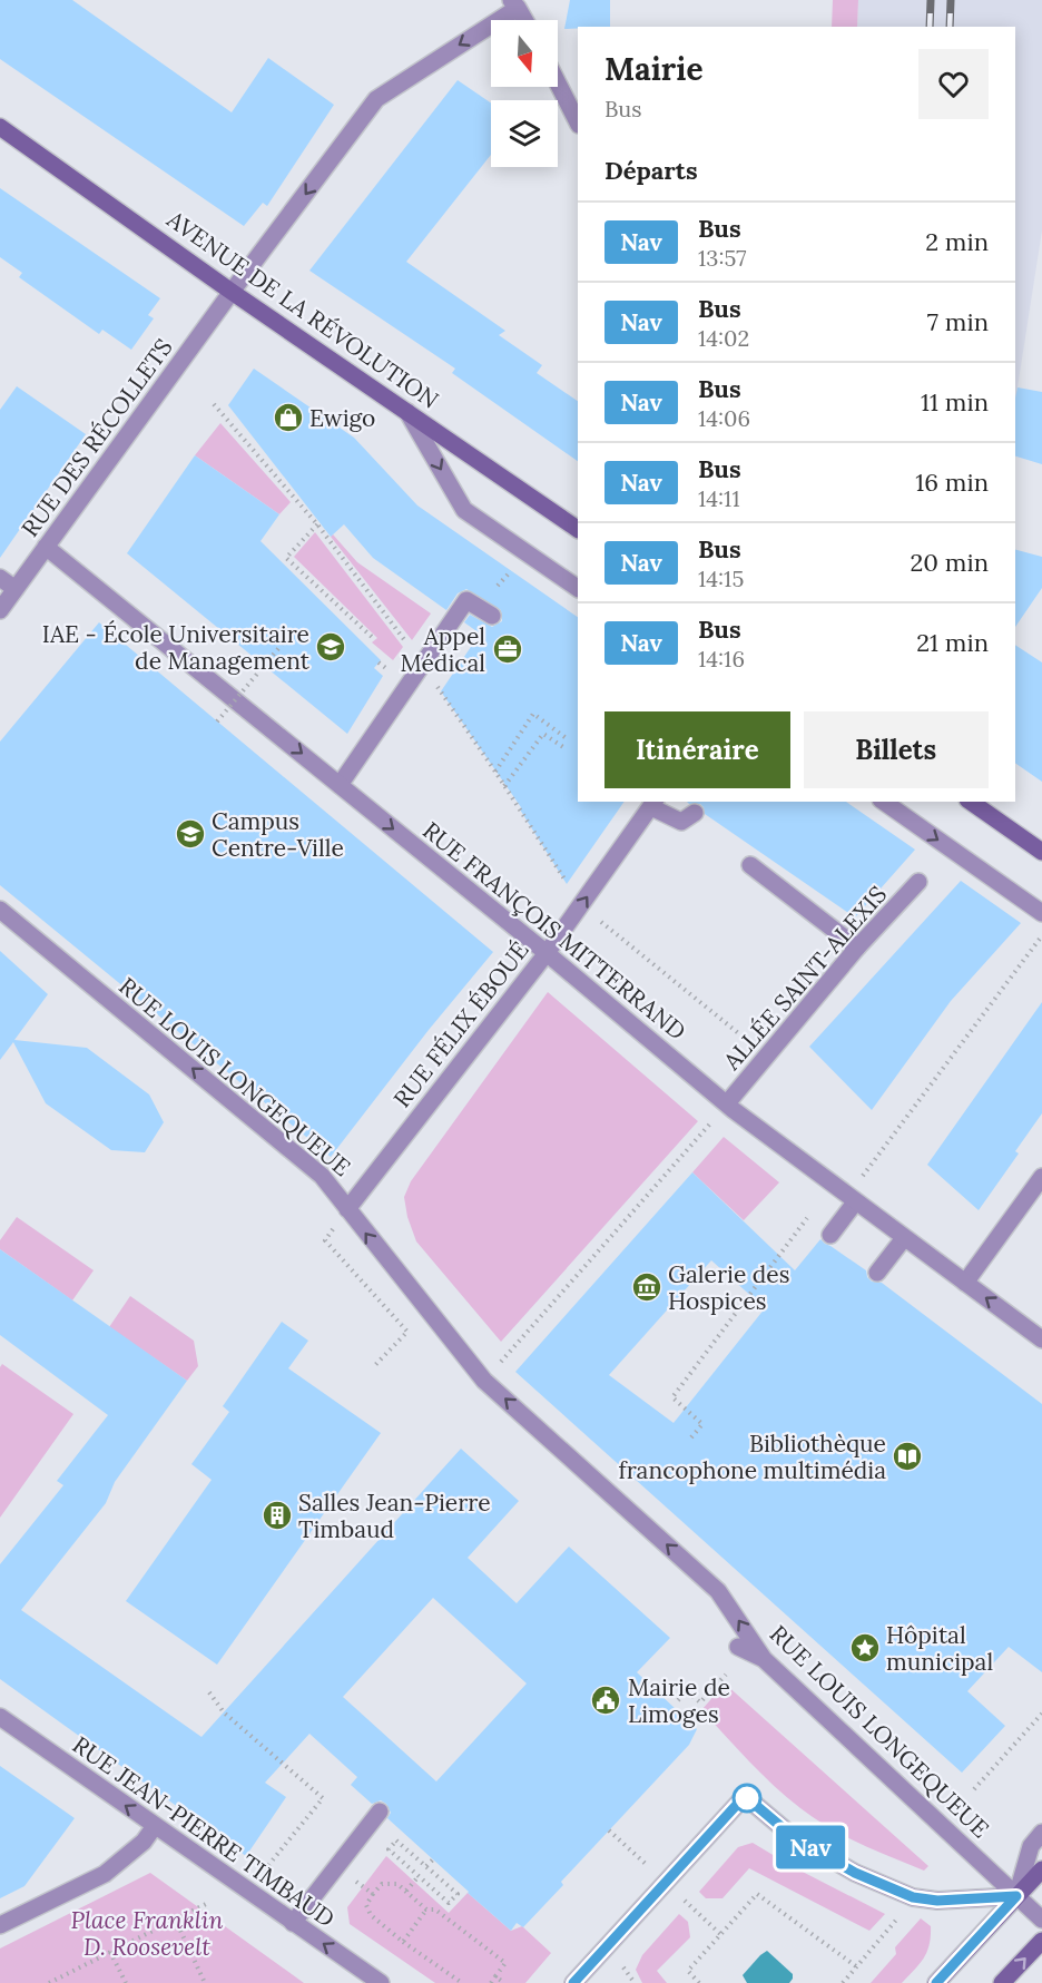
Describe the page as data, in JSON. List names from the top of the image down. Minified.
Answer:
{"streets":{"main road":["AVENUE DE LA RÉVOLUTION"],"street":["RUE DES RÉCOLLETS","RUE FRANÇOIS MITTERRAND","ALLÉE SAINT-ALEXIS","RUE FÉLIX ÉBOUÉ","RUE LOUIS LONGEQUEUE","RUE JEAN-PIERRE TIMBAUD"]},"crossings":[["AVENUE DE LA RÉVOLUTION","RUE DES RÉCOLLETS"],["RUE DES RÉCOLLETS","RUE FRANÇOIS MITTERRAND"],["RUE FRANÇOIS MITTERRAND","ALLÉE SAINT-ALEXIS"],["RUE FRANÇOIS MITTERRAND","RUE FÉLIX ÉBOUÉ"],["RUE FÉLIX ÉBOUÉ","RUE LOUIS LONGEQUEUE"]],"one_way":["RUE DES RÉCOLLETS","RUE LOUIS LONGEQUEUE","RUE JEAN-PIERRE TIMBAUD"],"parks":["Place Franklin D. Roosevelt"],"places":{"shop":["Ewigo"],"school or university":["IAE - École Universitaire de Management","Campus Centre-Ville"],"office":["Appel Médical"],"museum":["Galerie des Hospices"],"library":["Bibliothèque francophone multimédia"],"building":["Salles Jean-Pierre Timbaud"],"place":["Hôpital municipal"],"public building":["Mairie de Limoges"]},"lines":["bus line Nav"],"north":"bottom","page":{"on_map":"Nav","heading":[["Mairie","Bus"],"Départs"],"list":[{"mark":"Nav","name":"Bus","note":"13:57","value":"2 min"},{"mark":"Nav","name":"Bus","note":"14:02","value":"7 min"},{"mark":"Nav","name":"Bus","note":"14:06","value":"11 min"},{"mark":"Nav","name":"Bus","note":"14:11","value":"16 min"},{"mark":"Nav","name":"Bus","note":"14:15","value":"20 min"},{"mark":"Nav","name":"Bus","note":"14:16","value":"21 min"}],"buttons":["Itinéraire","Billets"]}}
